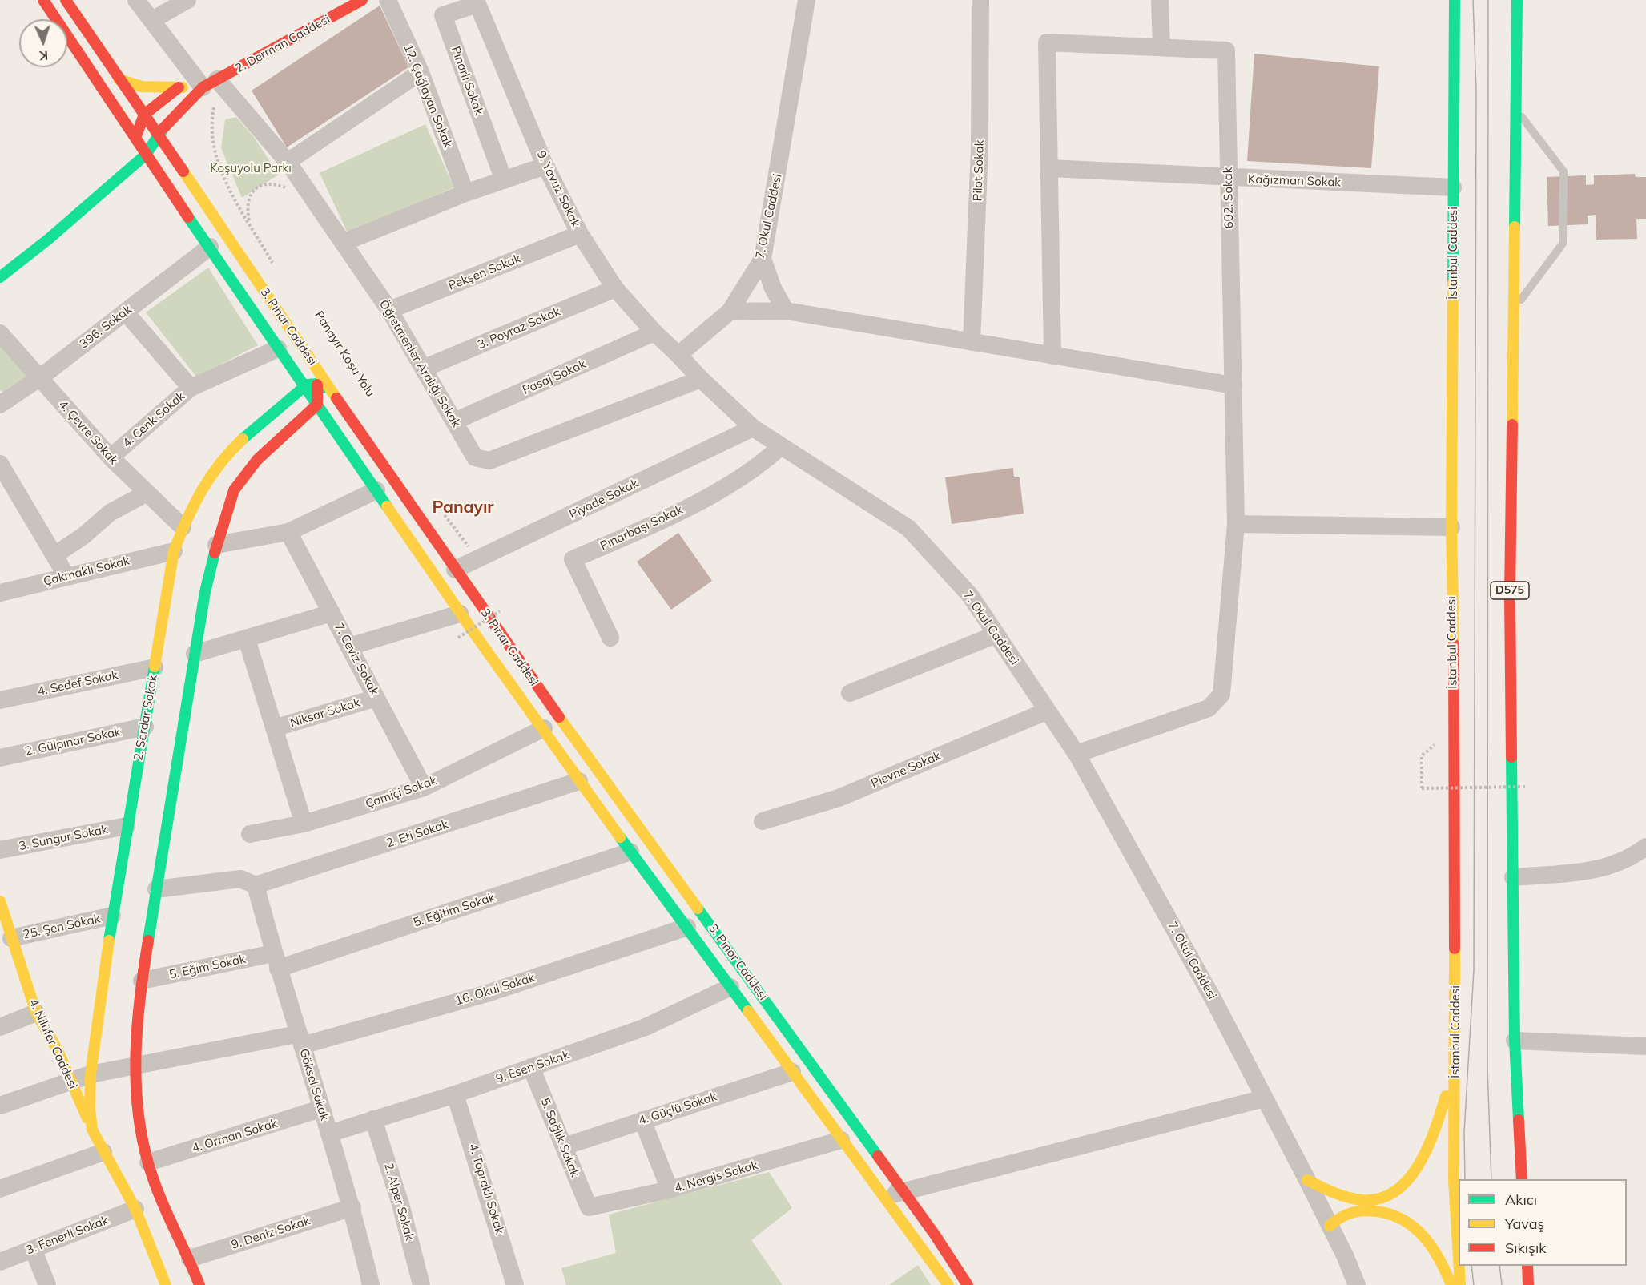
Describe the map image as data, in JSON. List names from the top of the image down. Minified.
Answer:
{"streets":{"main road":["2. Derman Caddesi","İstanbul Caddesi","3. Pınar Caddesi","D575","2. Serdar Sokak","4. Nilüfer Caddesi"],"street":["Pınarlı Sokak","12. Çağlayan Sokak","Pilot Sokak","Kağızman Sokak","9. Yavuz Sokak","602. Sokak","7. Okul Caddesi","Pekşen Sokak","396. Sokak","3. Poyraz Sokak","Öğretmenler Aralığı Sokak","Pasaj Sokak","4. Cenk Sokak","4. Çevre Sokak","Piyade Sokak","Pınarbaşı Sokak","Çakmaklı Sokak","7. Ceviz Sokak","4. Sedef Sokak","Niksar Sokak","2. Gülpınar Sokak","Plevne Sokak","Çamiçi Sokak","2. Eti Sokak","3. Sungur Sokak","5. Eğitim Sokak","25. Şen Sokak","5. Eğim Sokak","16. Okul Sokak","9. Esen Sokak","Göksel Sokak","4. Güçlü Sokak","4. Orman Sokak","5. Sağlık Sokak","4. Nergis Sokak","4. Topraklı Sokak","2. Alper Sokak","9. Deniz Sokak","3. Fenerli Sokak"]},"crossings":[["2. Derman Caddesi","Öğretmenler Aralığı Sokak"],["Pınarlı Sokak","9. Yavuz Sokak"],["Kağızman Sokak","602. Sokak"],["Kağızman Sokak","İstanbul Caddesi"],["9. Yavuz Sokak","7. Okul Caddesi"],["9. Yavuz Sokak","Pekşen Sokak"],["9. Yavuz Sokak","3. Poyraz Sokak"],["9. Yavuz Sokak","Pasaj Sokak"],["602. Sokak","7. Okul Caddesi"],["7. Okul Caddesi","Öğretmenler Aralığı Sokak"],["7. Okul Caddesi","Piyade Sokak"],["7. Okul Caddesi","Pınarbaşı Sokak"],["7. Okul Caddesi","Plevne Sokak"],["Pekşen Sokak","Öğretmenler Aralığı Sokak"],["396. Sokak","4. Çevre Sokak"],["3. Pınar Caddesi","Piyade Sokak"],["3. Poyraz Sokak","Öğretmenler Aralığı Sokak"],["Öğretmenler Aralığı Sokak","Pasaj Sokak"],["4. Cenk Sokak","4. Çevre Sokak"],["4. Çevre Sokak","2. Serdar Sokak"],["Çakmaklı Sokak","2. Serdar Sokak"],["7. Ceviz Sokak","Niksar Sokak"],["7. Ceviz Sokak","Çamiçi Sokak"],["4. Sedef Sokak","2. Serdar Sokak"],["Niksar Sokak","Çamiçi Sokak"],["2. Serdar Sokak","2. Gülpınar Sokak"],["2. Serdar Sokak","3. Sungur Sokak"],["2. Serdar Sokak","25. Şen Sokak"],["2. Serdar Sokak","16. Okul Sokak"],["2. Serdar Sokak","4. Nilüfer Caddesi"],["2. Eti Sokak","Göksel Sokak"],["5. Eğitim Sokak","5. Eğim Sokak"],["5. Eğitim Sokak","Göksel Sokak"],["25. Şen Sokak","4. Nilüfer Caddesi"],["5. Eğim Sokak","Göksel Sokak"],["16. Okul Sokak","4. Nilüfer Caddesi"],["16. Okul Sokak","Göksel Sokak"],["4. Nilüfer Caddesi","3. Fenerli Sokak"],["9. Esen Sokak","Göksel Sokak"],["9. Esen Sokak","5. Sağlık Sokak"],["9. Esen Sokak","4. Topraklı Sokak"],["9. Esen Sokak","2. Alper Sokak"],["Göksel Sokak","4. Orman Sokak"],["Göksel Sokak","9. Deniz Sokak"],["4. Güçlü Sokak","5. Sağlık Sokak"],["5. Sağlık Sokak","4. Nergis Sokak"]],"districts":["Panayır"],"parks":["Koşuyolu Parkı"],"legend":["Akıcı","Yavaş","Sıkışık"],"north":"bottom"}
